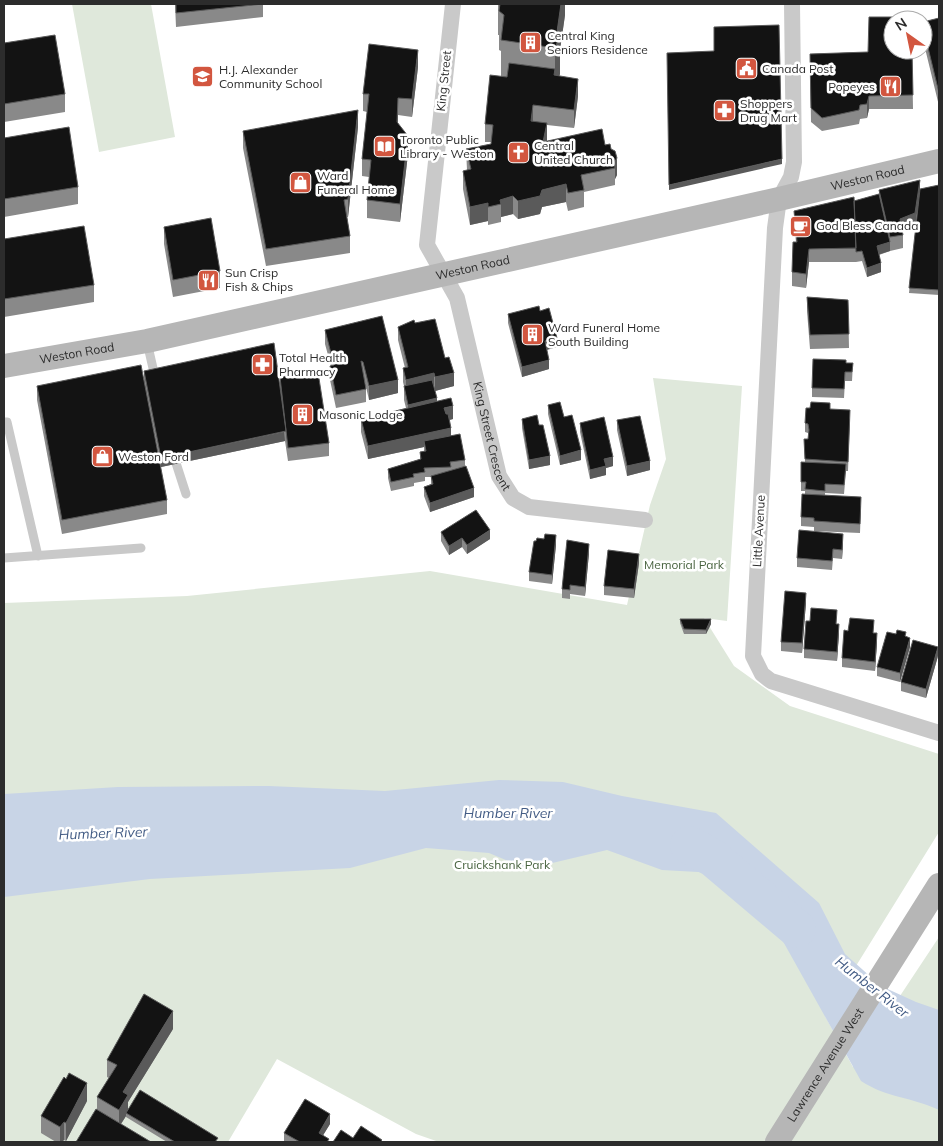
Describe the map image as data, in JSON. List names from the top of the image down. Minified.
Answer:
{"streets":{"main road":["Weston Road","Lawrence Avenue West"],"street":["King Street","King Street Crescent","Little Avenue"]},"crossings":[["King Street","Weston Road"],["King Street","King Street Crescent"],["Weston Road","King Street Crescent"],["Weston Road","Little Avenue"]],"water":["Humber River"],"parks":["Memorial Park","Cruickshank Park"],"places":{"building":["Central King Seniors Residence","Ward Funeral Home South Building","Masonic Lodge"],"public building":["Canada Post"],"school or university":["H.J. Alexander Community School"],"restaurant":["Popeyes","Sun Crisp Fish & Chips"],"pharmacy":["Shoppers Drug Mart","Total Health Pharmacy"],"library":["Toronto Public Library - Weston"],"church":["Central United Church"],"shop":["Ward Funeral Home","Weston Ford"],"cafe":["God Bless Canada"]},"north":"top left"}
